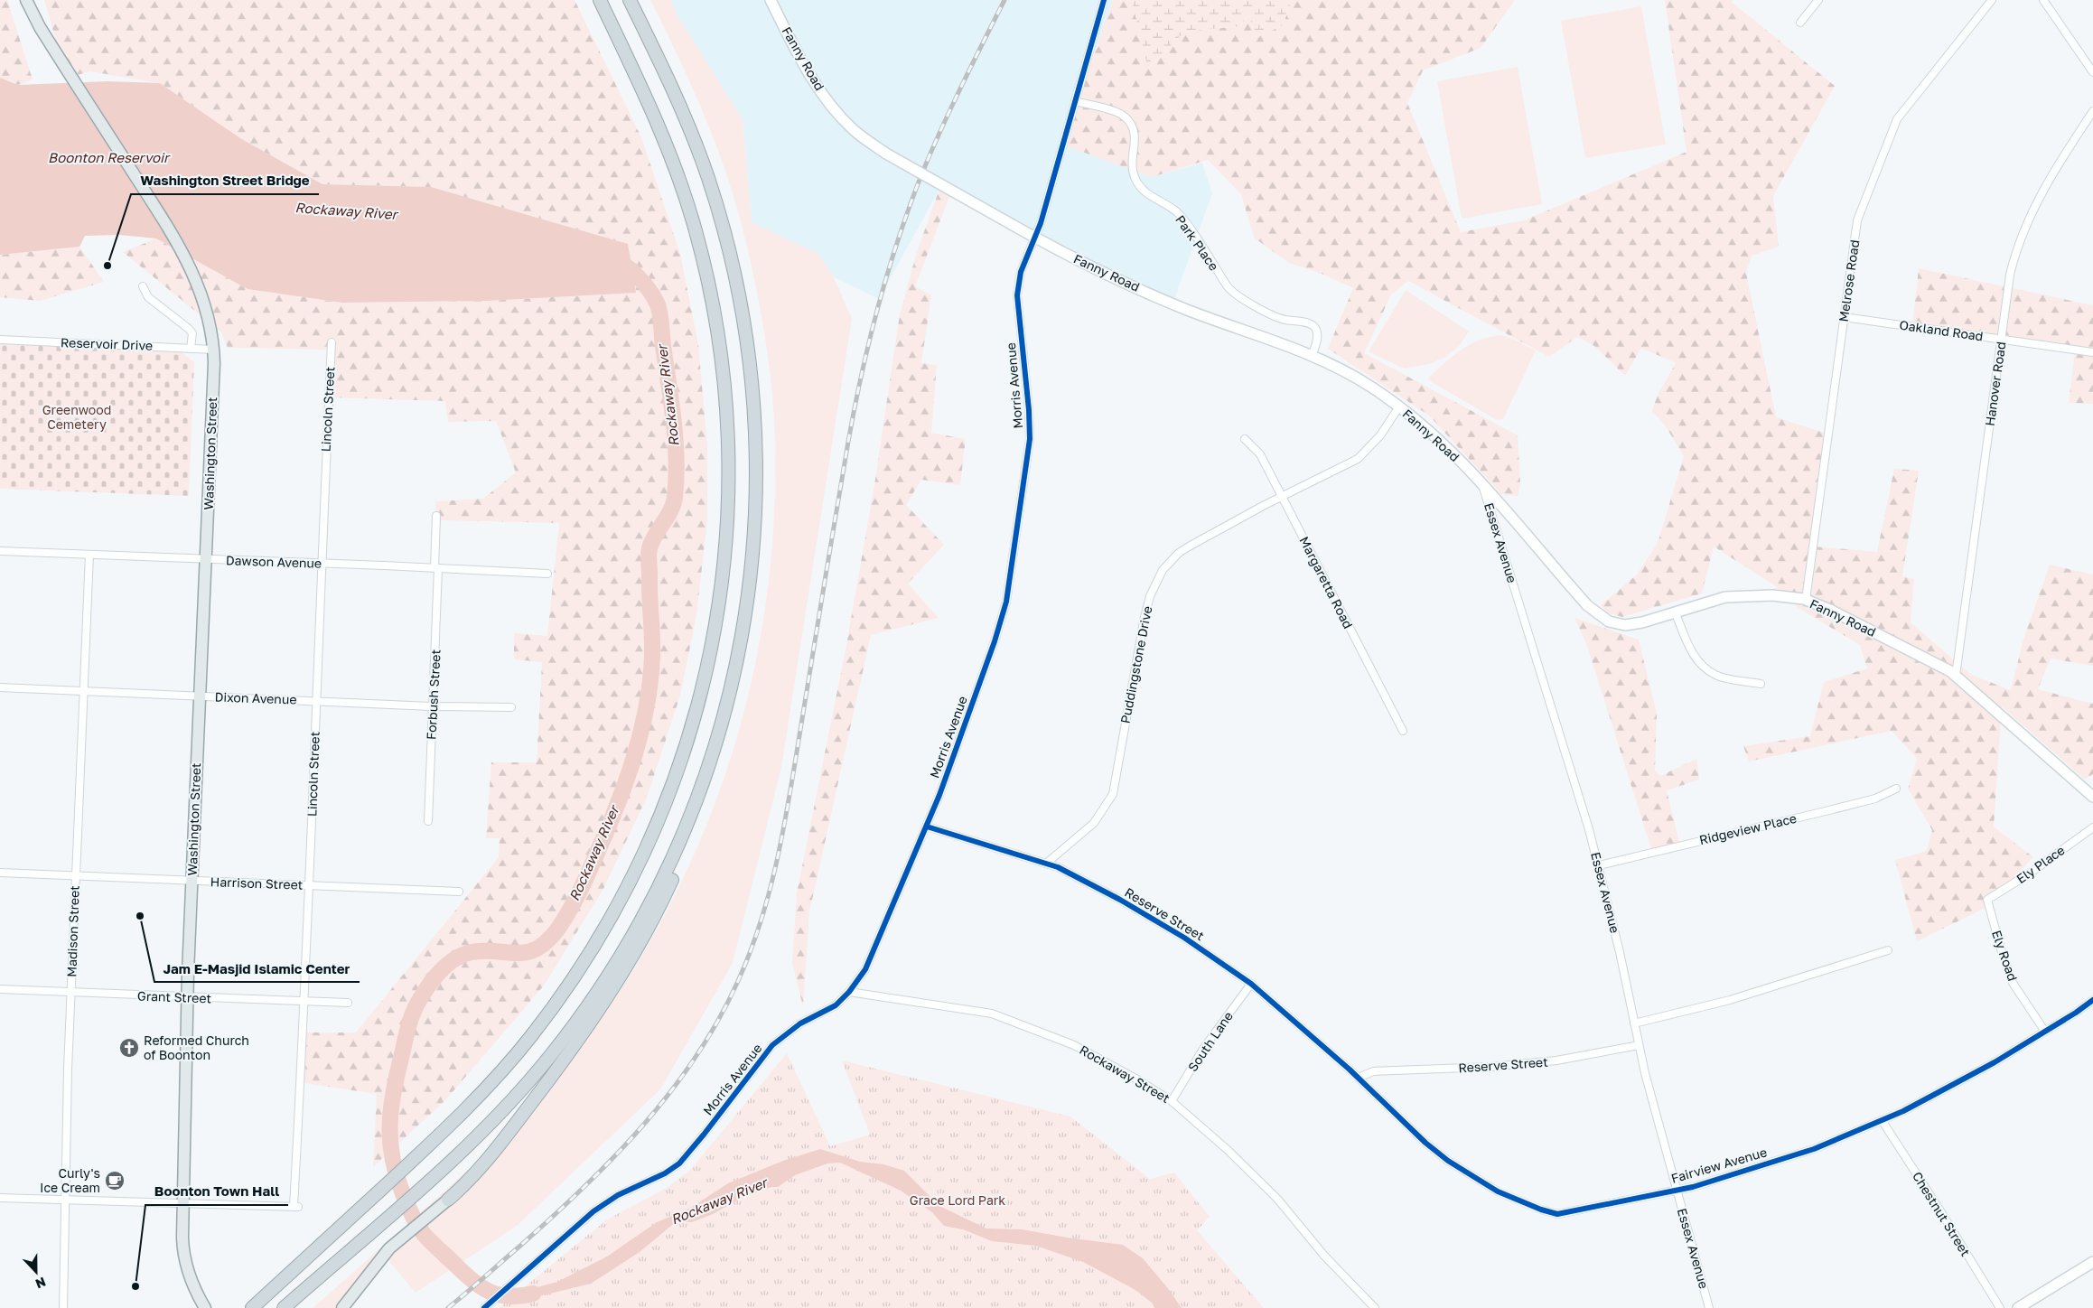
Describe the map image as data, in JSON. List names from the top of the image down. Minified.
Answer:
{"streets":{"main road":["Fanny Road","Washington Street"],"street":["Park Place","Melrose Road","Oakland Road","Reservoir Drive","Hanover Road","Morris Avenue","Lincoln Street","Essex Avenue","Dawson Avenue","Margaretta Road","Puddingstone Drive","Forbush Street","Dixon Avenue","Ridgeview Place","Ely Place","Harrison Street","Reserve Street","Madison Street","Ely Road","Grant Street","South Lane","Rockaway Street","Fairview Avenue","Chestnut Street"]},"crossings":[["Fanny Road","Park Place"],["Fanny Road","Melrose Road"],["Fanny Road","Hanover Road"],["Fanny Road","Morris Avenue"],["Fanny Road","Essex Avenue"],["Fanny Road","Puddingstone Drive"],["Park Place","Morris Avenue"],["Melrose Road","Oakland Road"],["Oakland Road","Hanover Road"],["Reservoir Drive","Washington Street"],["Morris Avenue","Reserve Street"],["Morris Avenue","Rockaway Street"],["Lincoln Street","Washington Street"],["Lincoln Street","Dawson Avenue"],["Lincoln Street","Dixon Avenue"],["Lincoln Street","Harrison Street"],["Lincoln Street","Grant Street"],["Washington Street","Dawson Avenue"],["Washington Street","Dixon Avenue"],["Washington Street","Harrison Street"],["Washington Street","Grant Street"],["Essex Avenue","Ridgeview Place"],["Essex Avenue","Reserve Street"],["Essex Avenue","Fairview Avenue"],["Dawson Avenue","Forbush Street"],["Dawson Avenue","Madison Street"],["Margaretta Road","Puddingstone Drive"],["Puddingstone Drive","Reserve Street"],["Forbush Street","Dixon Avenue"],["Dixon Avenue","Madison Street"],["Ely Place","Ely Road"],["Harrison Street","Madison Street"],["Reserve Street","South Lane"],["Reserve Street","Fairview Avenue"],["Madison Street","Grant Street"],["Ely Road","Fairview Avenue"],["South Lane","Rockaway Street"],["Fairview Avenue","Chestnut Street"]],"water":["Boonton Reservoir","Rockaway River"],"parks":["Greenwood Cemetery","Grace Lord Park"],"places":{"other":["Washington Street Bridge","Jam E-Masjid Islamic Center","Boonton Town Hall"],"church":["Reformed Church of Boonton"],"cafe":["Curly's Ice Cream"]},"north":"bottom"}
